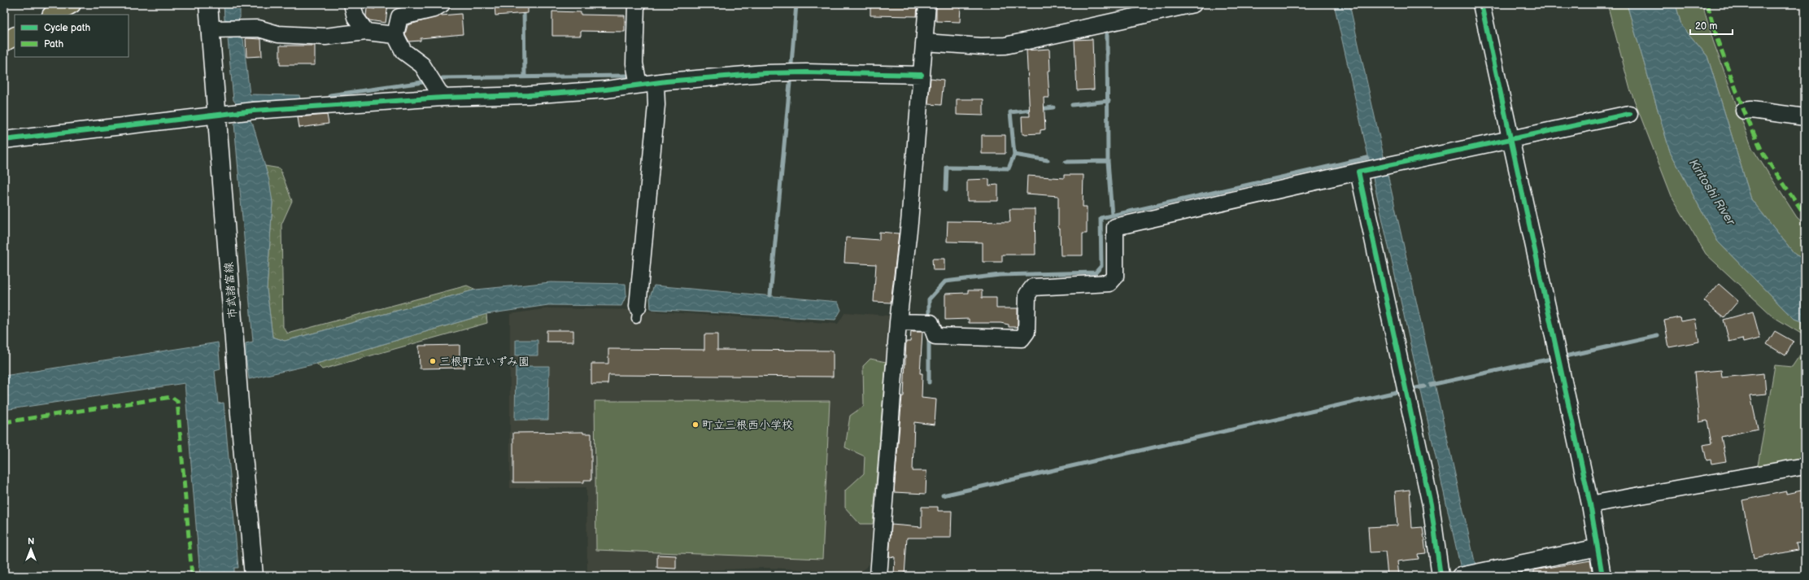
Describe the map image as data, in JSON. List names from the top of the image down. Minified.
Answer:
{"streets":{"main road":["市武諸富線"]},"water":["Kiritoshi River"],"places":["三根町立いずみ園","町立三根西小学校"],"legend":["Cycle path","Path"],"scale_bar":"20 m","north":"top"}
